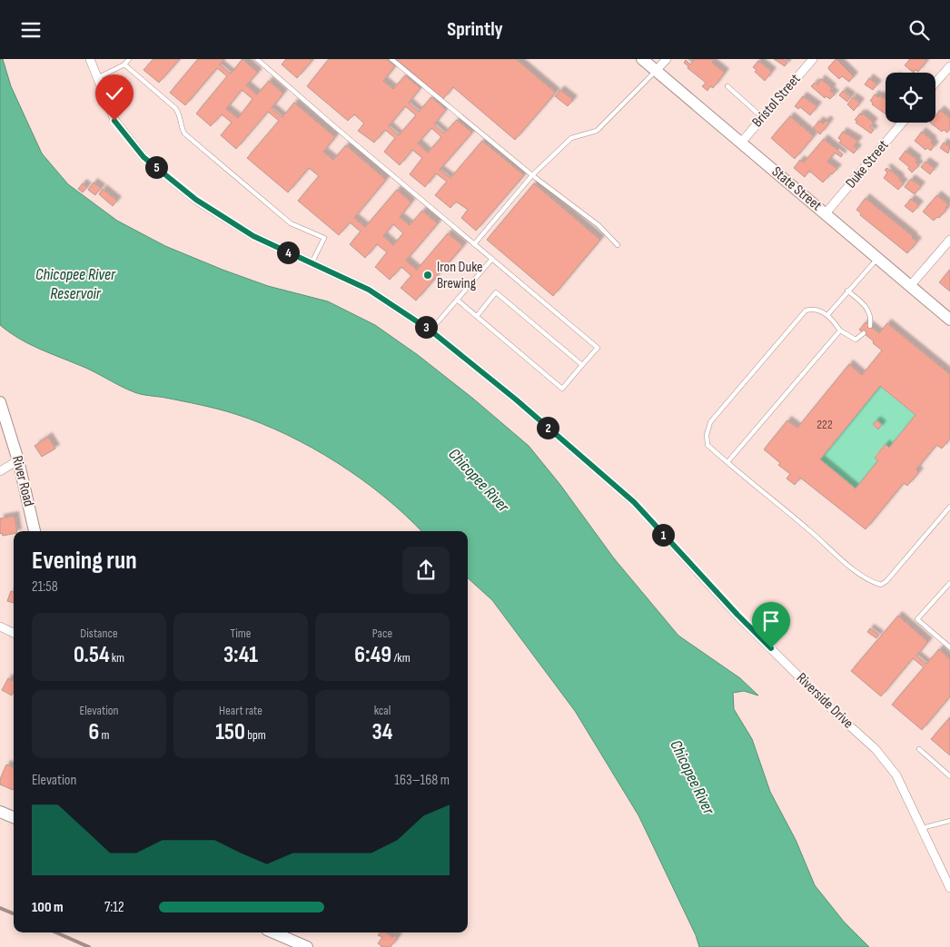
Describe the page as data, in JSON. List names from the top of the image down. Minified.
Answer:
{"streets":{"street":["Bristol Street","Duke Street","State Street","River Road","Riverside Drive"]},"crossings":[["Bristol Street","State Street"],["Duke Street","State Street"]],"water":["Chicopee River Reservoir","Chicopee River"],"places":["Iron Duke Brewing"],"house_numbers":["222"],"page":{"header":"Sprintly","pins":["5","4","3","2","1"],"heading":["Evening run","21:58"],"stats":[["Distance","0.54 km"],["Time","3:41"],["Pace","6:49 /km"],["Elevation","6 m"],["Heart rate","150 bpm"],["kcal","34"]],"chart":["Elevation","163–168 m"],"list":[{"name":"100 m","note":"7:12"}]}}
